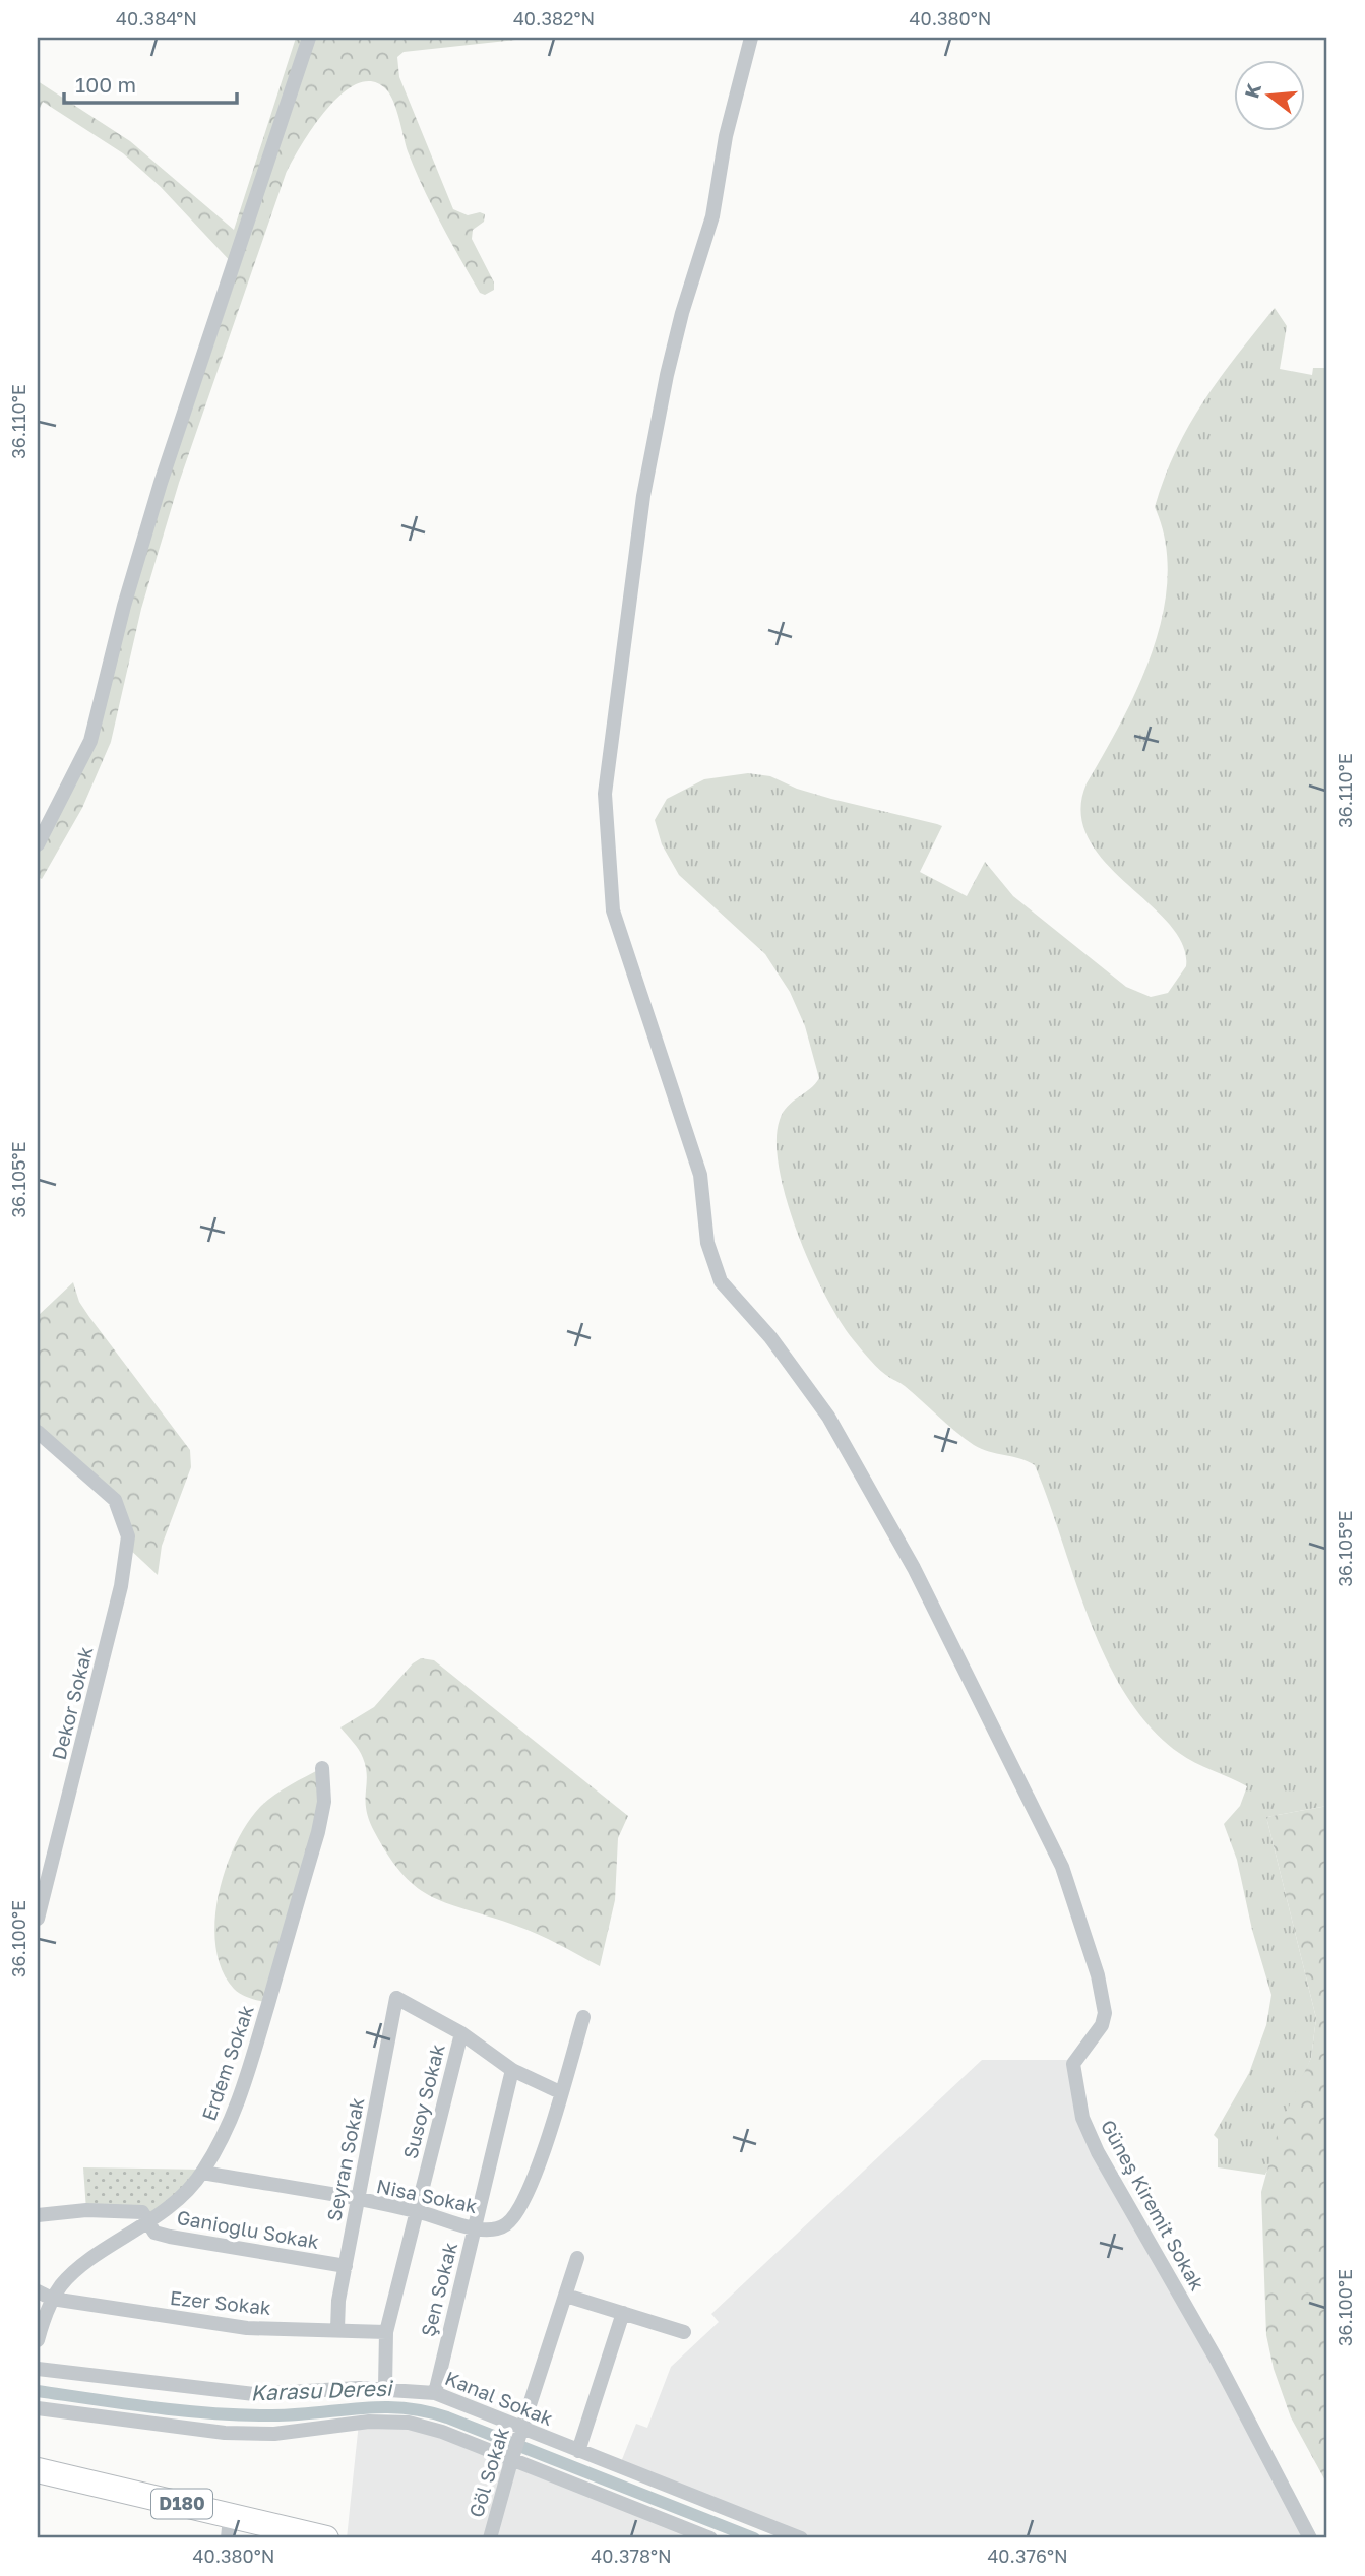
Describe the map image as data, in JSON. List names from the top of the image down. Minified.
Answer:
{"streets":{"highway":["D180"],"street":["Dekor Sokak","Erdem Sokak","Susoy Sokak","Seyran Sokak","Nisa Sokak","Güneş Kiremit Sokak","Ganioğlu Sokak","Şen Sokak","Ezer Sokak","Kanal Sokak","Göl Sokak"]},"crossings":[["Erdem Sokak","Nisa Sokak"],["Erdem Sokak","Ganioğlu Sokak"],["Erdem Sokak","Ezer Sokak"],["Susoy Sokak","Seyran Sokak"],["Susoy Sokak","Nisa Sokak"],["Susoy Sokak","Ezer Sokak"],["Susoy Sokak","Kanal Sokak"],["Seyran Sokak","Nisa Sokak"],["Seyran Sokak","Ganioğlu Sokak"],["Seyran Sokak","Ezer Sokak"],["Nisa Sokak","Şen Sokak"],["Şen Sokak","Kanal Sokak"],["Kanal Sokak","Göl Sokak"]],"water":["Karasu Deresi"],"scale_bar":"100 m","north":"left","coordinates":["40.384°N","40.382°N","40.380°N","36.110°E","36.105°E","36.100°E","40.378°N","40.376°N"]}
